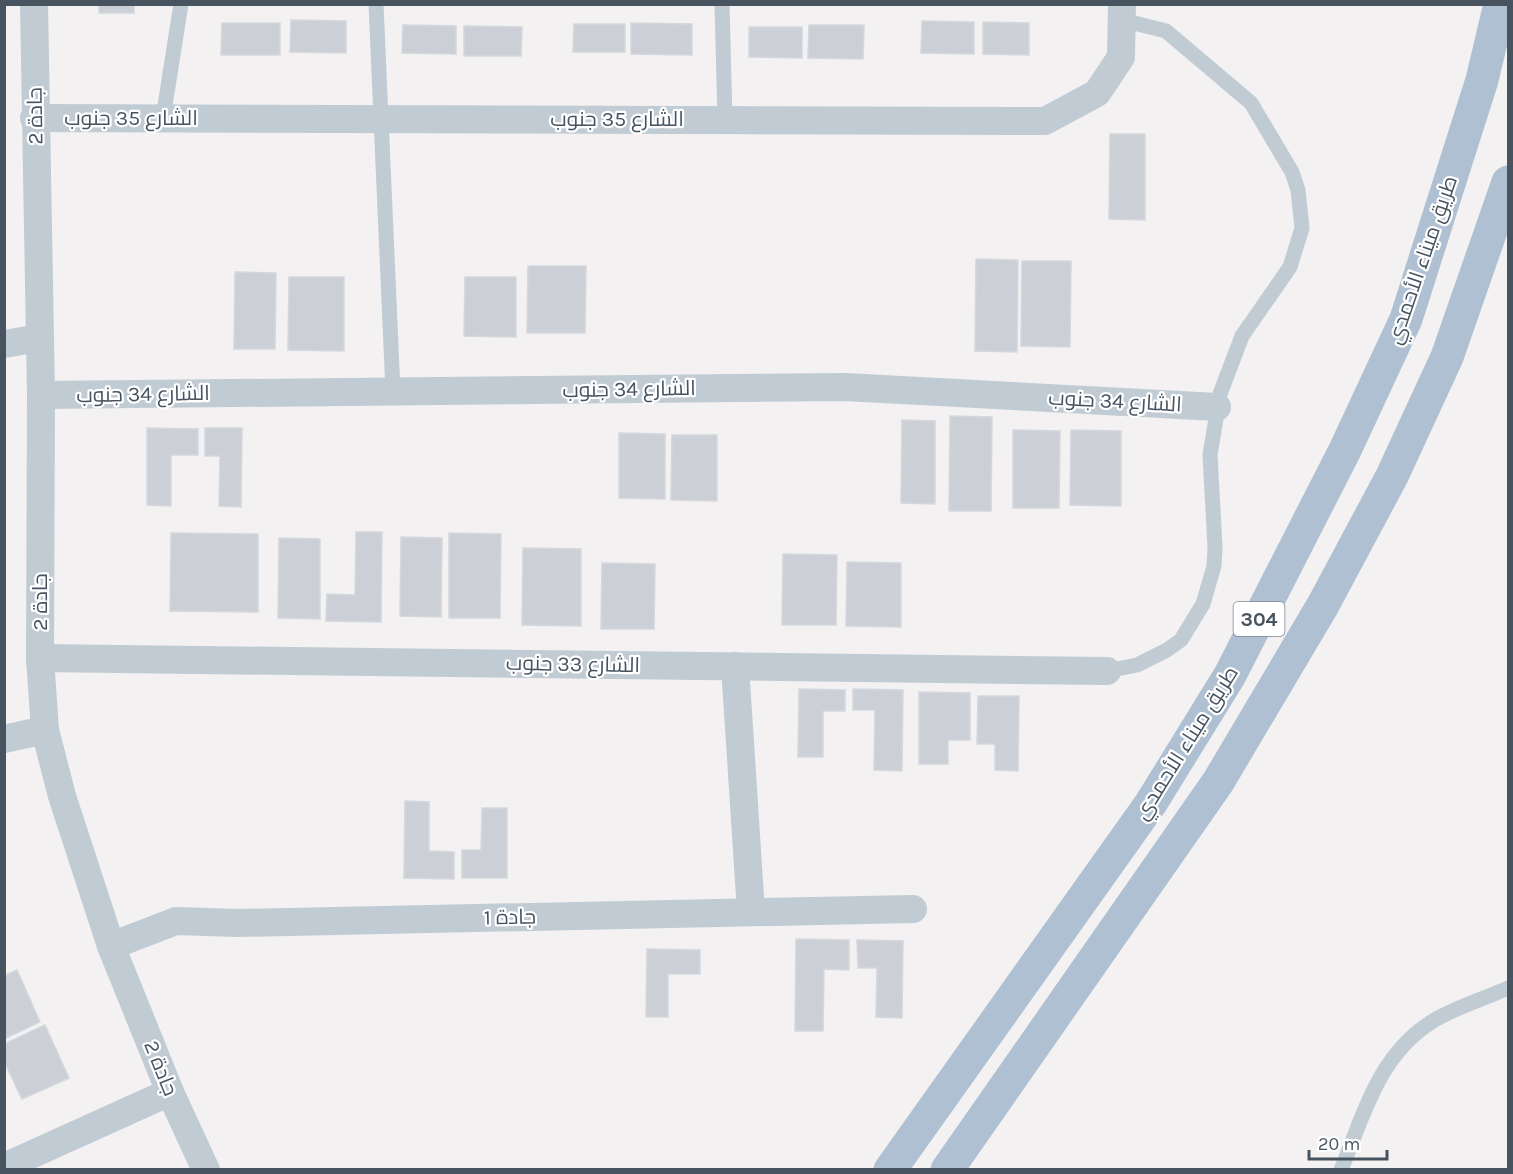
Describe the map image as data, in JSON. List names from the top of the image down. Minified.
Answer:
{"streets":{"main road":["طريق ميناء الأحمدي","304"],"street":["جادة 2","الشارع 35 جنوب","الشارع 34 جنوب","الشارع 33 جنوب","جادة 1"]},"crossings":[["جادة 2","الشارع 35 جنوب"],["جادة 2","الشارع 34 جنوب"],["جادة 2","الشارع 33 جنوب"],["جادة 2","جادة 1"]],"scale_bar":"20 m"}
